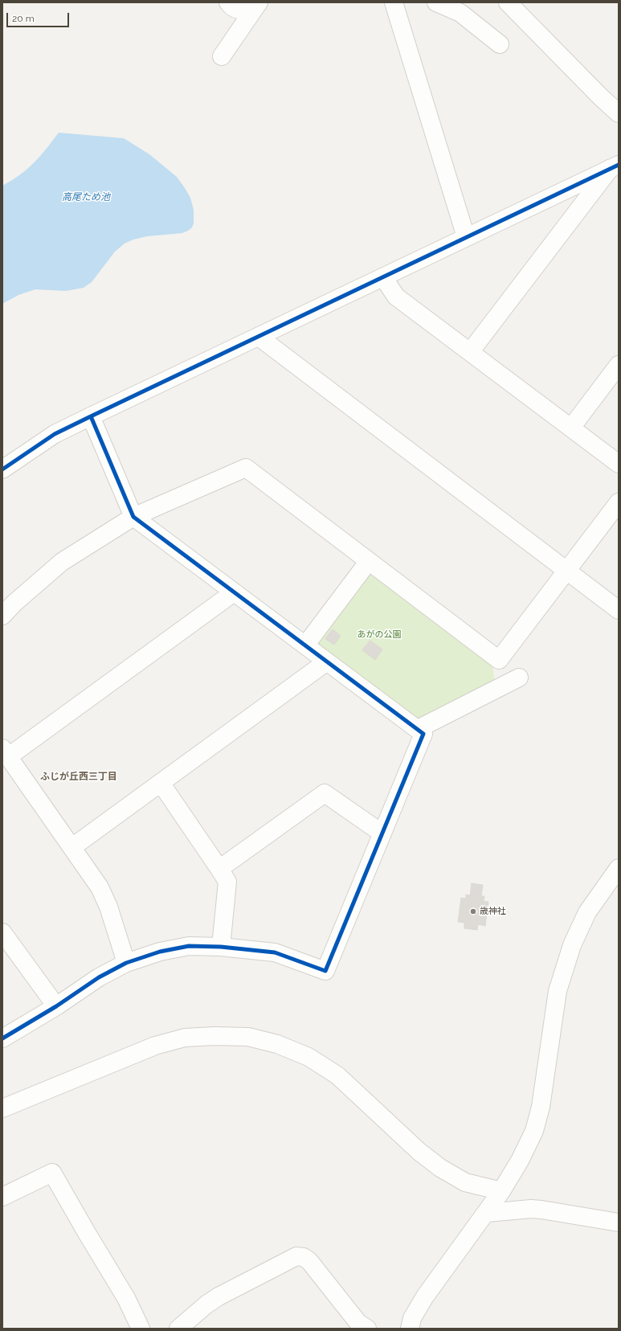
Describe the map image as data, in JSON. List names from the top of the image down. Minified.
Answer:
{"districts":["ふじが丘西三丁目"],"water":["高尾ため池"],"parks":["あがの公園"],"places":["歳神社"],"scale_bar":"20 m"}
